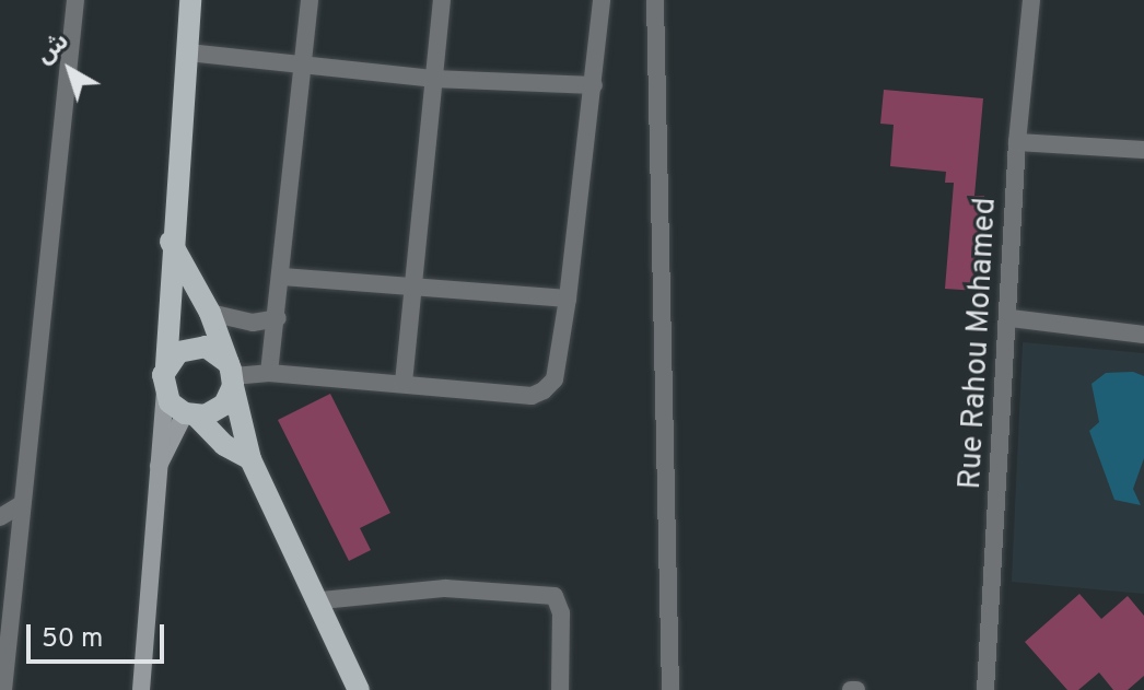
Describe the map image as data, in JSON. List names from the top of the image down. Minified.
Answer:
{"streets":{"street":["Rue Rahou Mohamed"]},"scale_bar":"50 m","north":"top left"}
